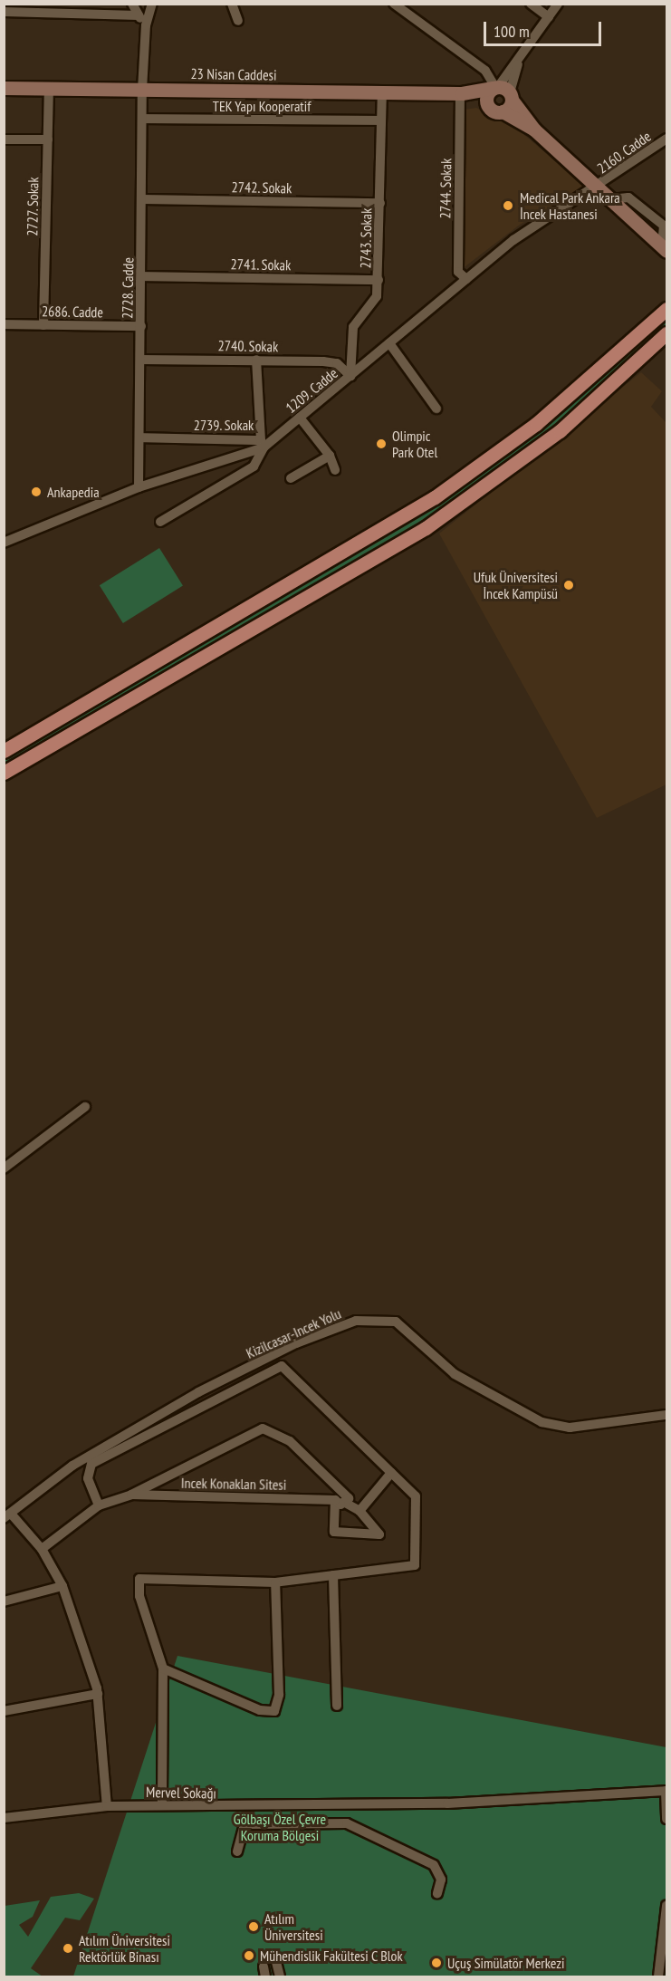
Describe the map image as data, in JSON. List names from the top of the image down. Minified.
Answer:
{"streets":{"main road":["23 Nisan Caddesi"],"street":["TEK Yapı Kooperatif","2160. Cadde","2742. Sokak","2744. Sokak","2727. Sokak","2743. Sokak","2741. Sokak","2728. Cadde","2686. Cadde","2740. Sokak","1209. Cadde","2739. Sokak","Kizilcasar-Incek Yolu","Incek Konaklan Sitesi","Mervel Sokağı"]},"crossings":[["23 Nisan Caddesi","2744. Sokak"],["23 Nisan Caddesi","2727. Sokak"],["23 Nisan Caddesi","2743. Sokak"],["23 Nisan Caddesi","2728. Cadde"],["TEK Yapı Kooperatif","2743. Sokak"],["TEK Yapı Kooperatif","2728. Cadde"],["2160. Cadde","1209. Cadde"],["2742. Sokak","2743. Sokak"],["2742. Sokak","2728. Cadde"],["2744. Sokak","1209. Cadde"],["2727. Sokak","2686. Cadde"],["2743. Sokak","2741. Sokak"],["2743. Sokak","2740. Sokak"],["2743. Sokak","1209. Cadde"],["2741. Sokak","2728. Cadde"],["2728. Cadde","2686. Cadde"],["2728. Cadde","2740. Sokak"],["2728. Cadde","1209. Cadde"],["2728. Cadde","2739. Sokak"],["2740. Sokak","1209. Cadde"],["2740. Sokak","2739. Sokak"]],"parks":["Gölbaşı Özel Çevre Koruma Bölgesi"],"places":["Medical Park Ankara İncek Hastanesi","Olimpic Park Otel","Ankapedia","Ufuk Üniversitesi İncek Kampüsü","Atılım Üniversitesi","Atılım Üniversitesi Rektörlük Binası","Mühendislik Fakültesi C Blok","Uçuş Simülatör Merkezi"],"scale_bar":"100 m"}
